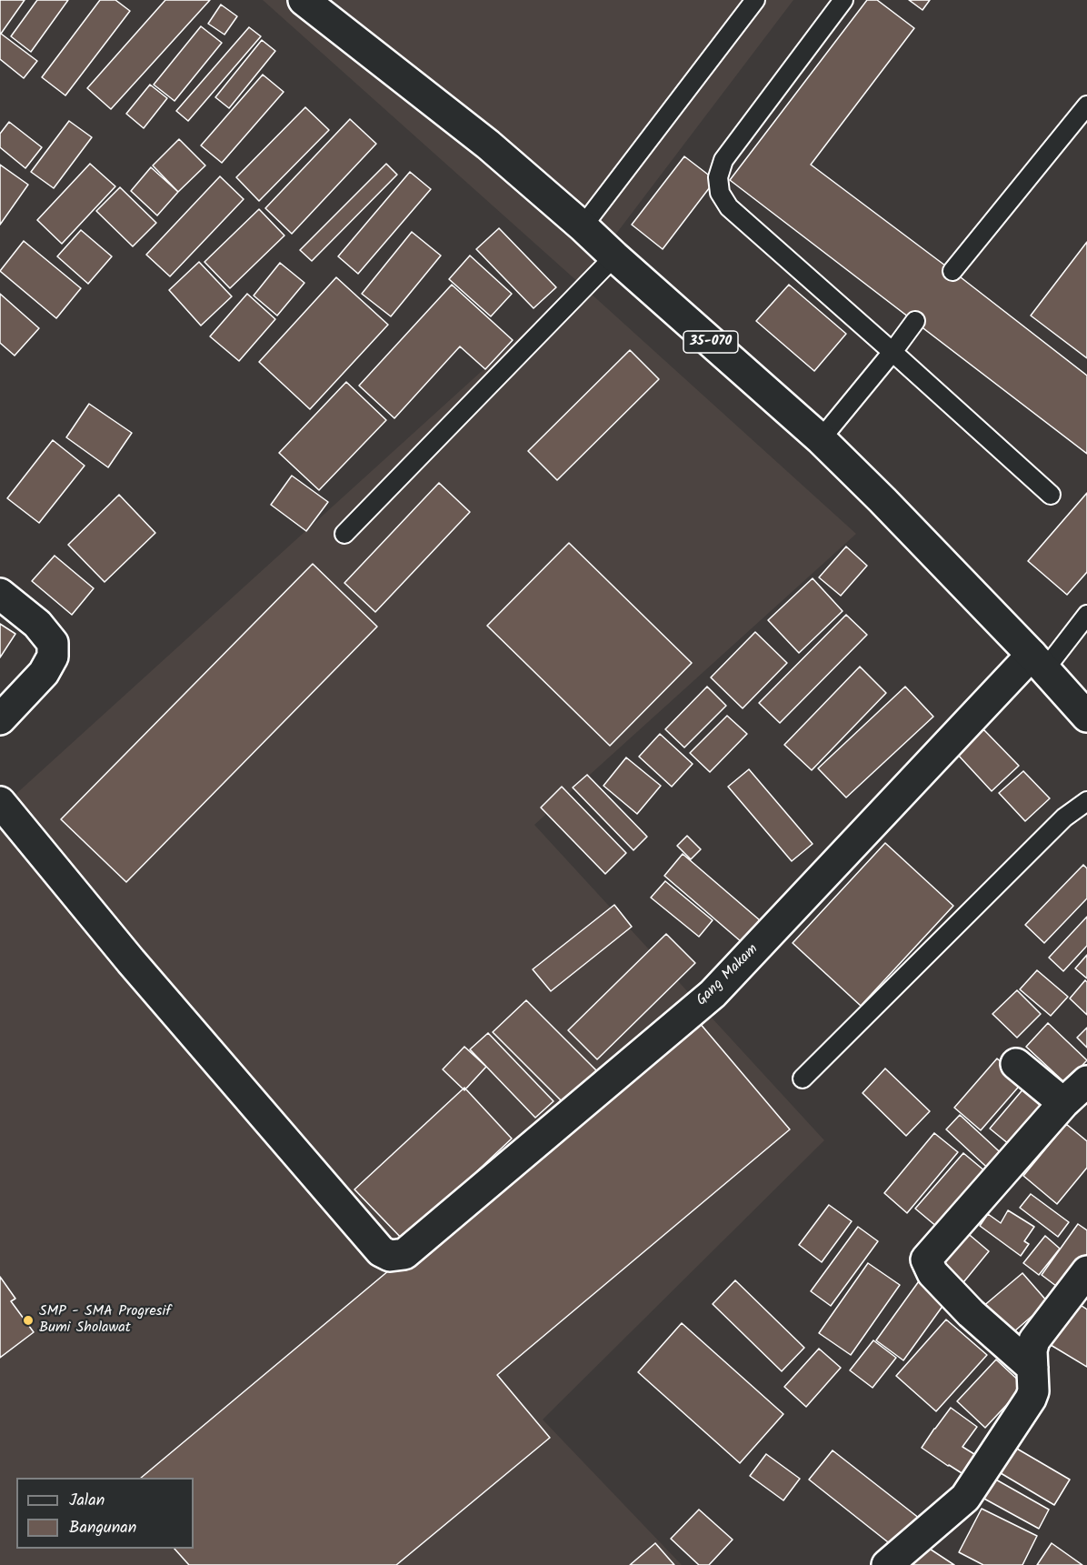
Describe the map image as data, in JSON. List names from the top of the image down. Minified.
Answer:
{"streets":{"street":["35-070","Gang Makam"]},"crossings":[["35-070","Gang Makam"]],"places":["SMP - SMA Progresif Bumi Sholawat"],"legend":["Jalan","Bangunan"]}
